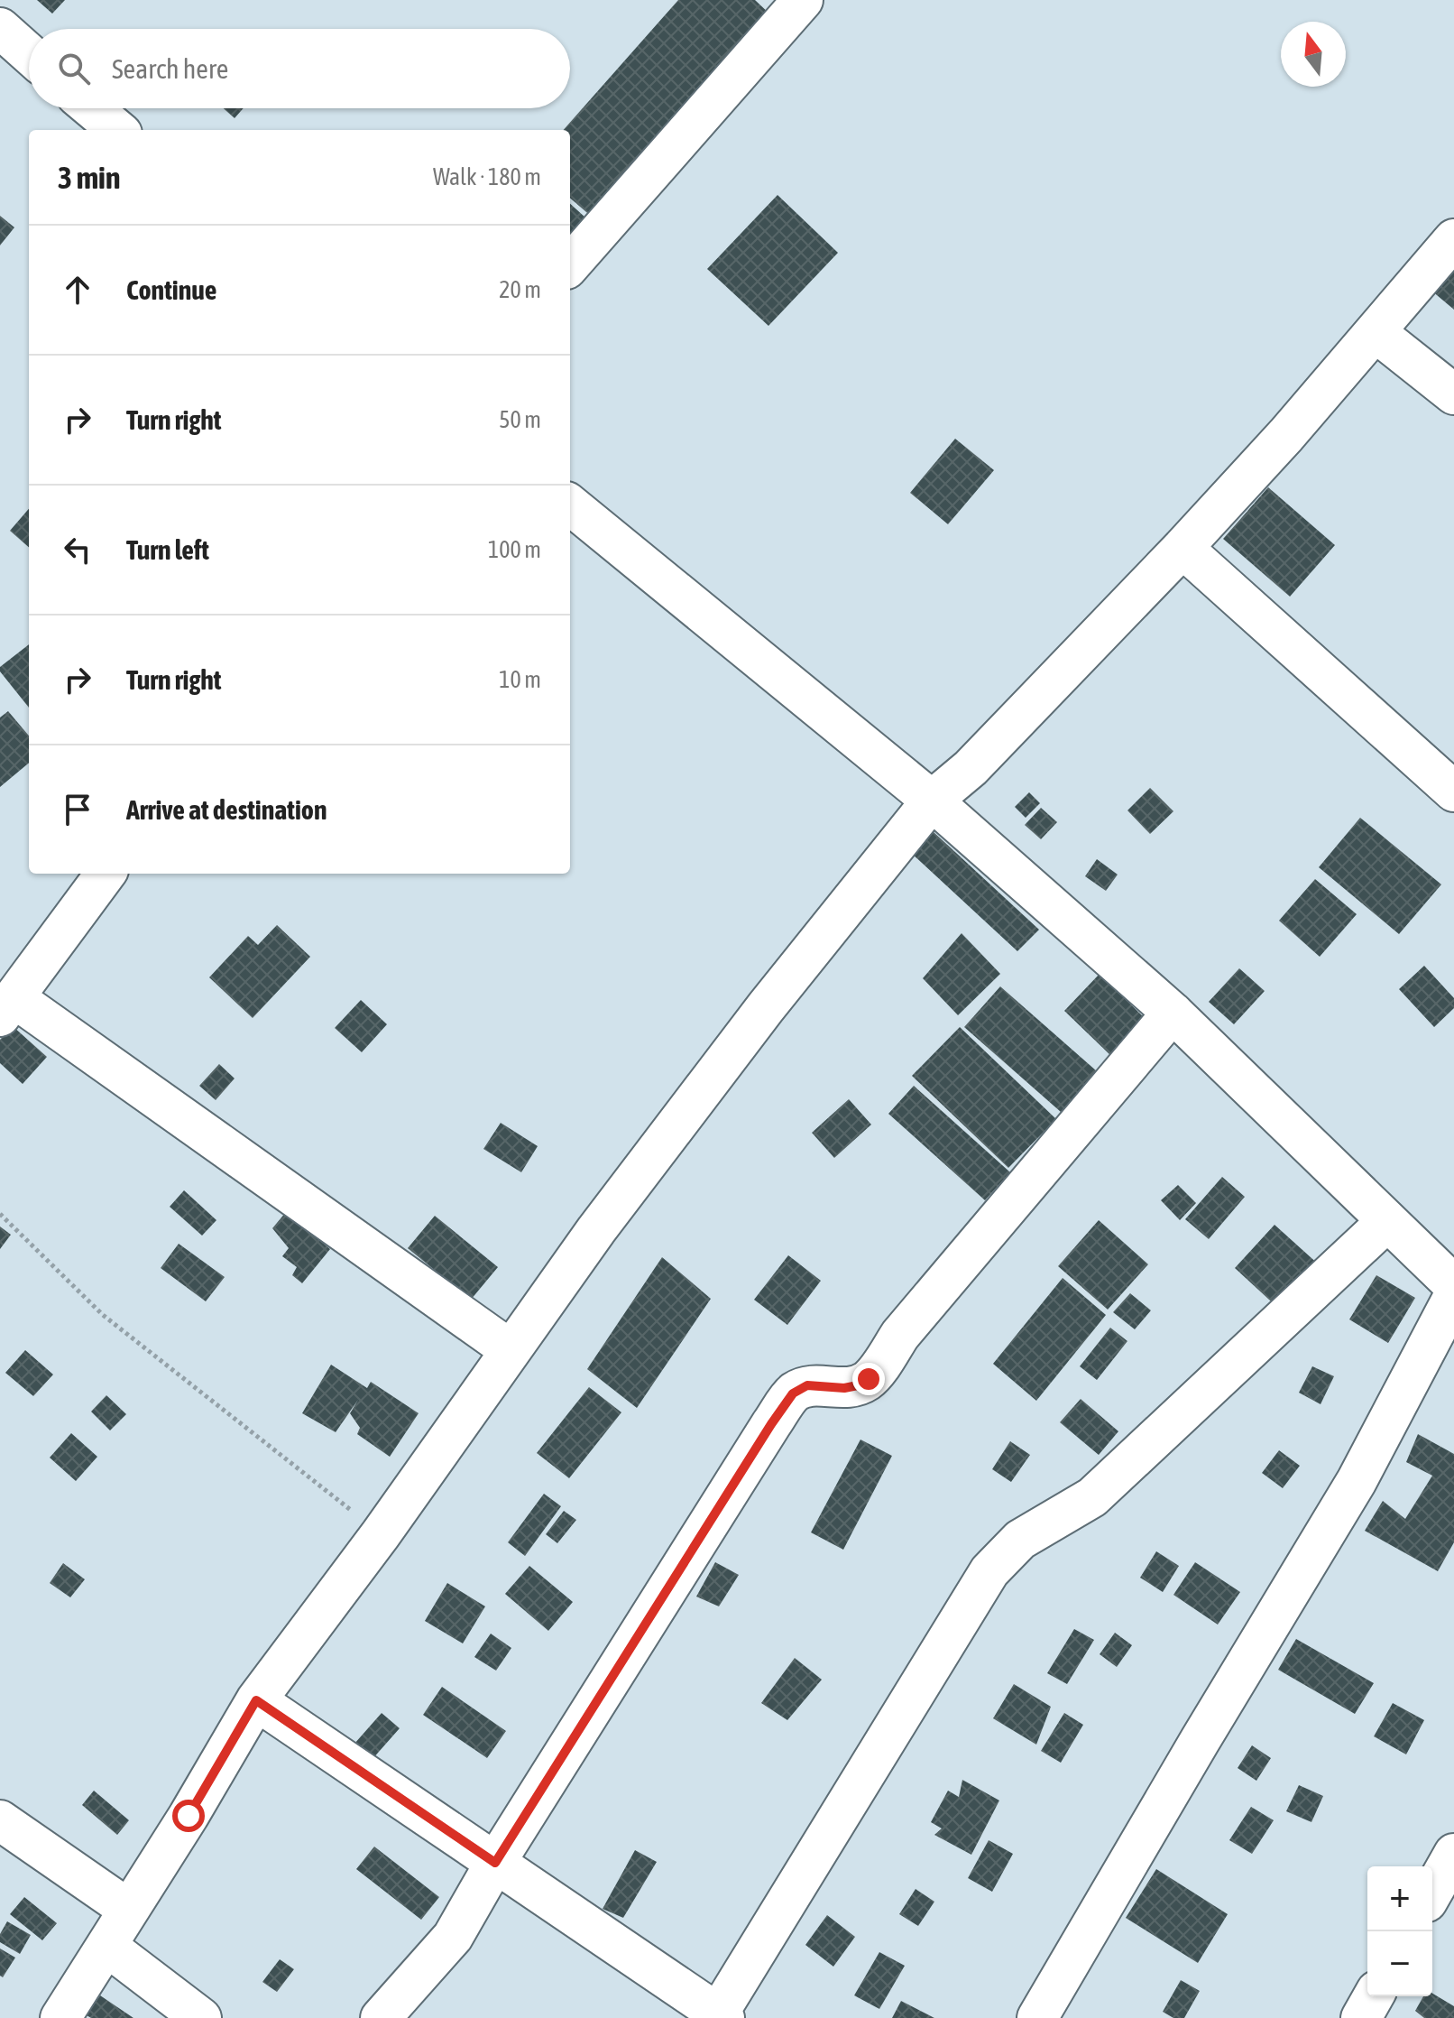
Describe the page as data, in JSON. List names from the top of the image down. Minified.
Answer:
{"north":"top","page":{"search":"Search here","heading":["3 min","Walk · 180 m"],"list":[["Continue","20 m"],["Turn right","50 m"],["Turn left","100 m"],["Turn right","10 m"],"Arrive at destination"],"map_buttons":["+","−"]}}
